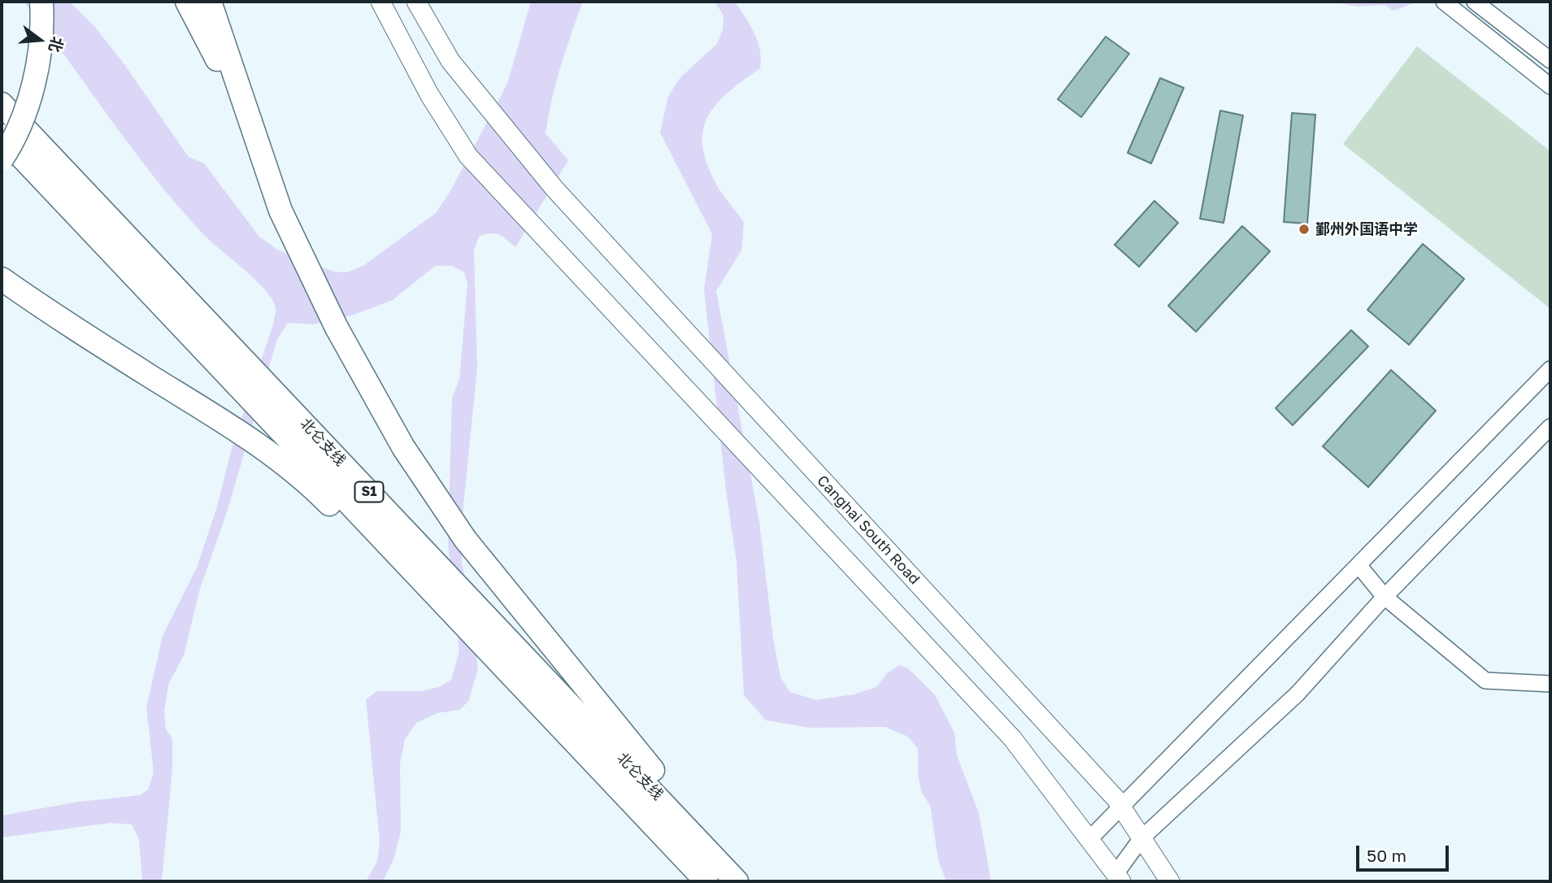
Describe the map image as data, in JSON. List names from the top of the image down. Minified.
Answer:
{"streets":{"highway":["北仑支线","S1"],"main road":["Canghai South Road"]},"places":["鄞州外国语中学"],"scale_bar":"50 m","north":"right"}
